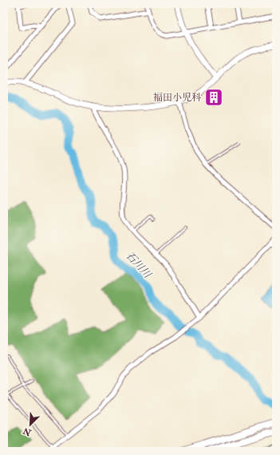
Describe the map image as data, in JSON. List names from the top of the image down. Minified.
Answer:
{"water":["石川川"],"places":{"building":["福田小児科"]},"north":"bottom left"}
